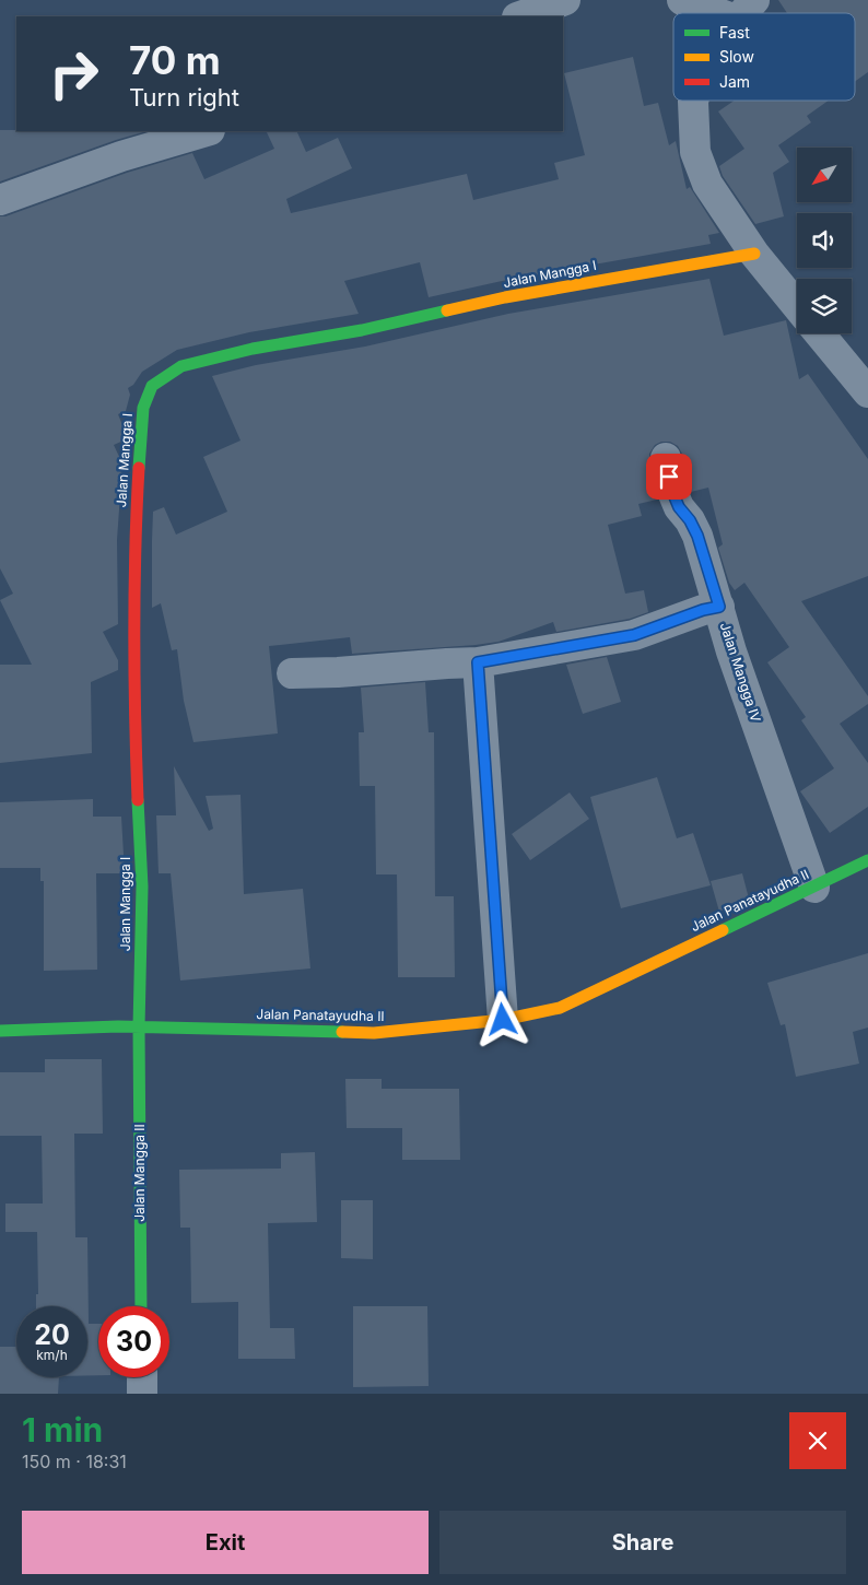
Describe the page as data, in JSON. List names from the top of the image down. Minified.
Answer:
{"streets":{"street":["Jalan Mangga I","Jalan Mangga IV","Jalan Panatayudha II","Jalan Mangga II"]},"crossings":[["Jalan Mangga I","Jalan Panatayudha II"],["Jalan Mangga I","Jalan Mangga II"],["Jalan Mangga IV","Jalan Panatayudha II"],["Jalan Panatayudha II","Jalan Mangga II"]],"legend":["Fast","Slow","Jam"],"north":"bottom left","page":{"turn":["70 m","Turn right"],"speed":"20 km/h","limit":"30","heading":["1 min","150 m · 18:31"],"buttons":["Exit","Share"]}}
